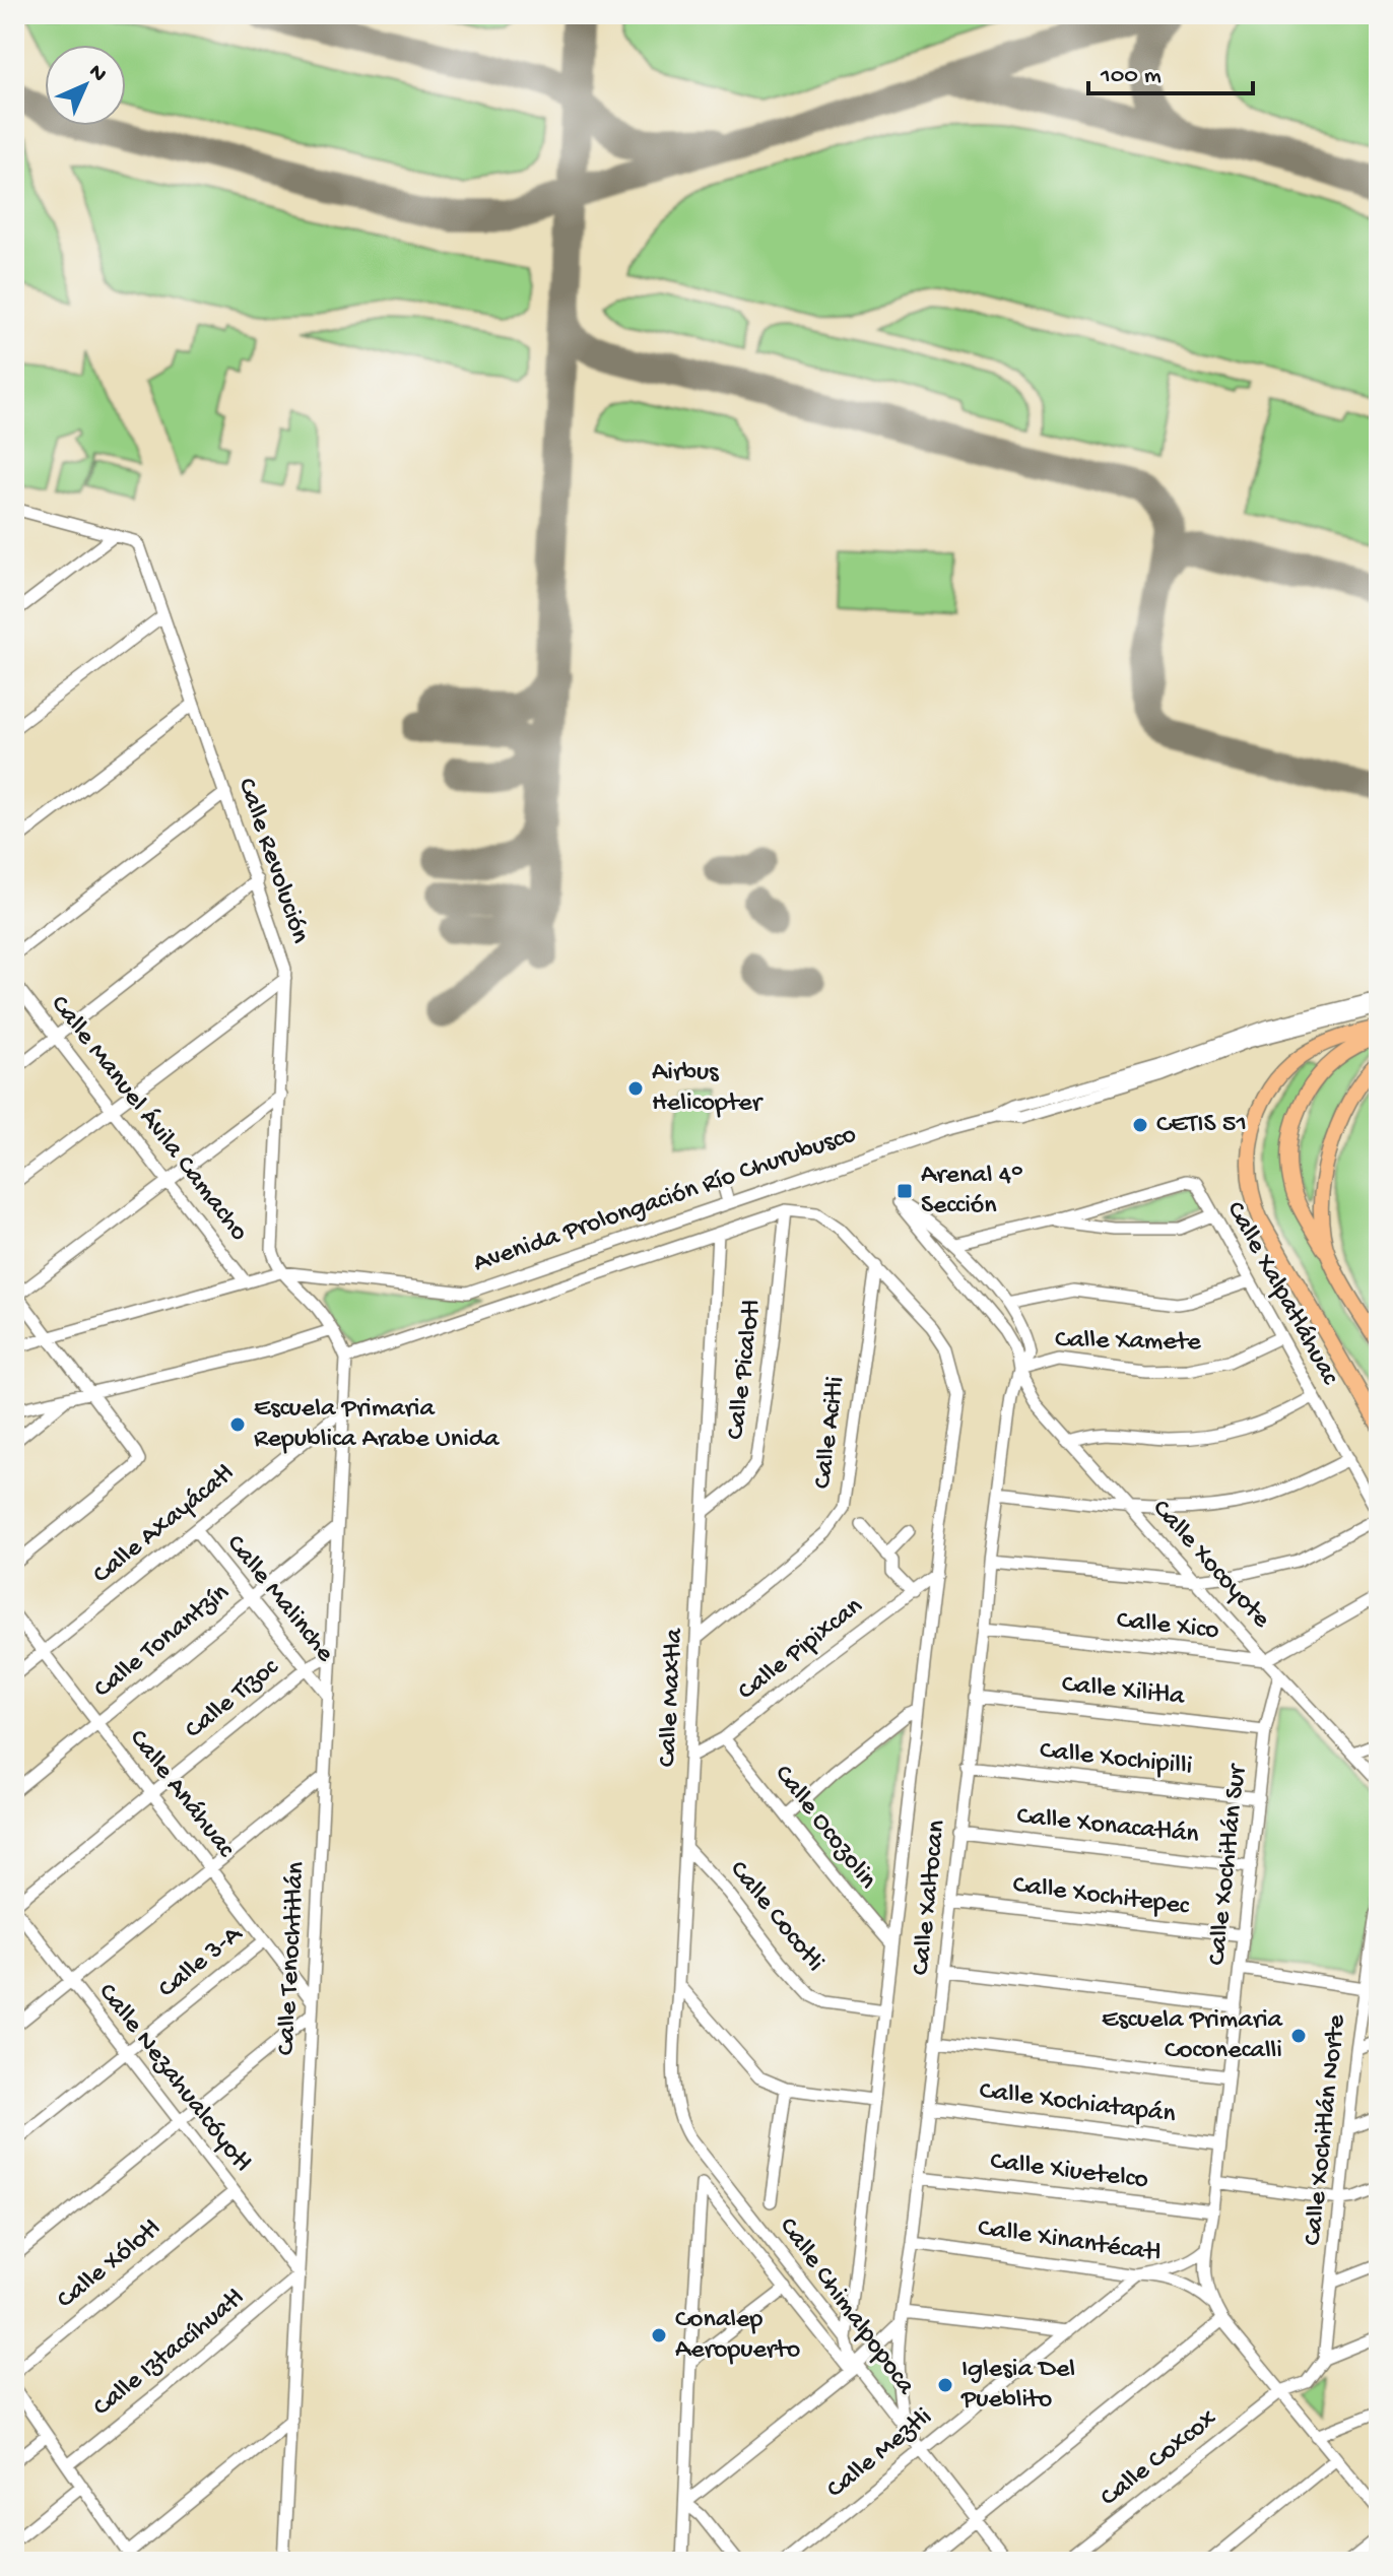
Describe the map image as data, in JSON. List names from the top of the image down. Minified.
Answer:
{"streets":{"street":["Calle Revolución","Calle Manuel Ávila Camacho","Avenida Prolongación Río Churubusco","Calle Xalpatláhuac","Calle Xamete","Calle Picalotl","Calle Acitli","Calle Axayácatl","Calle Xocoyote","Calle Malinche","Calle Xico","Calle Tonantzín","Calle Pipixcan","Calle Xilitla","Calle Maxtla","Calle Tízoc","Calle Xochipilli","Calle Anáhuac","Calle Xonacatlán","Calle Ocozolin","Calle Xochitlán Sur","Calle Xochitepec","Calle Xaltocan","Calle Cocotli","Calle Tenochtitlán","Calle 3-A","Calle Nezahualcóyotl","Calle Xochiatapán","Calle Xochitlán Norte","Calle Xiuetelco","Calle Xinantécatl","Calle Xólotl","Calle Chimalpopoca","Calle Iztaccíhuatl","Calle Meztli","Calle Coxcox"]},"crossings":[["Calle Revolución","Avenida Prolongación Río Churubusco"],["Calle Manuel Ávila Camacho","Avenida Prolongación Río Churubusco"],["Calle Xalpatláhuac","Calle Xamete"],["Calle Xamete","Calle Xocoyote"],["Calle Xamete","Calle Xaltocan"],["Calle Picalotl","Calle Maxtla"],["Calle Acitli","Calle Maxtla"],["Calle Acitli","Calle Xaltocan"],["Calle Axayácatl","Calle Malinche"],["Calle Axayácatl","Calle Anáhuac"],["Calle Axayácatl","Calle Tenochtitlán"],["Calle Xocoyote","Calle Xico"],["Calle Xocoyote","Calle Xochitlán Sur"],["Calle Xocoyote","Calle Xaltocan"],["Calle Malinche","Calle Tonantzín"],["Calle Malinche","Calle Tízoc"],["Calle Malinche","Calle Tenochtitlán"],["Calle Xico","Calle Xaltocan"],["Calle Tonantzín","Calle Anáhuac"],["Calle Tonantzín","Calle Tenochtitlán"],["Calle Pipixcan","Calle Maxtla"],["Calle Pipixcan","Calle Ocozolin"],["Calle Pipixcan","Calle Xaltocan"],["Calle Xilitla","Calle Xochitlán Sur"],["Calle Xilitla","Calle Xaltocan"],["Calle Maxtla","Calle Cocotli"],["Calle Maxtla","Calle Chimalpopoca"],["Calle Tízoc","Calle Anáhuac"],["Calle Tízoc","Calle Tenochtitlán"],["Calle Tízoc","Calle Nezahualcóyotl"],["Calle Xochipilli","Calle Xochitlán Sur"],["Calle Xochipilli","Calle Xaltocan"],["Calle Anáhuac","Calle Tenochtitlán"],["Calle Anáhuac","Calle 3-A"],["Calle Xonacatlán","Calle Xochitlán Sur"],["Calle Xonacatlán","Calle Xaltocan"],["Calle Ocozolin","Calle Xaltocan"],["Calle Xochitlán Sur","Calle Xochitepec"],["Calle Xochitlán Sur","Calle Xochiatapán"],["Calle Xochitlán Sur","Calle Xiuetelco"],["Calle Xochitlán Sur","Calle Xinantécatl"],["Calle Xochitlán Sur","Calle Meztli"],["Calle Xochitepec","Calle Xaltocan"],["Calle Xaltocan","Calle Cocotli"],["Calle Xaltocan","Calle Xochiatapán"],["Calle Xaltocan","Calle Xiuetelco"],["Calle Xaltocan","Calle Xinantécatl"],["Calle Xaltocan","Calle Chimalpopoca"],["Calle Tenochtitlán","Calle Nezahualcóyotl"],["Calle Tenochtitlán","Calle Iztaccíhuatl"],["Calle 3-A","Calle Nezahualcóyotl"],["Calle Nezahualcóyotl","Calle Xólotl"],["Calle Nezahualcóyotl","Calle Iztaccíhuatl"],["Calle Xochitlán Norte","Calle Coxcox"],["Calle Xinantécatl","Calle Meztli"],["Calle Chimalpopoca","Calle Meztli"]],"places":{"other":["Airbus Helicopter","CETIS 51","Escuela Primaria Republica Arabe Unida","Escuela Primaria Coconecalli","Conalep Aeropuerto","Iglesia Del Pueblito"],"transit":["Arenal 4° Sección"]},"scale_bar":"100 m","north":"top right"}
